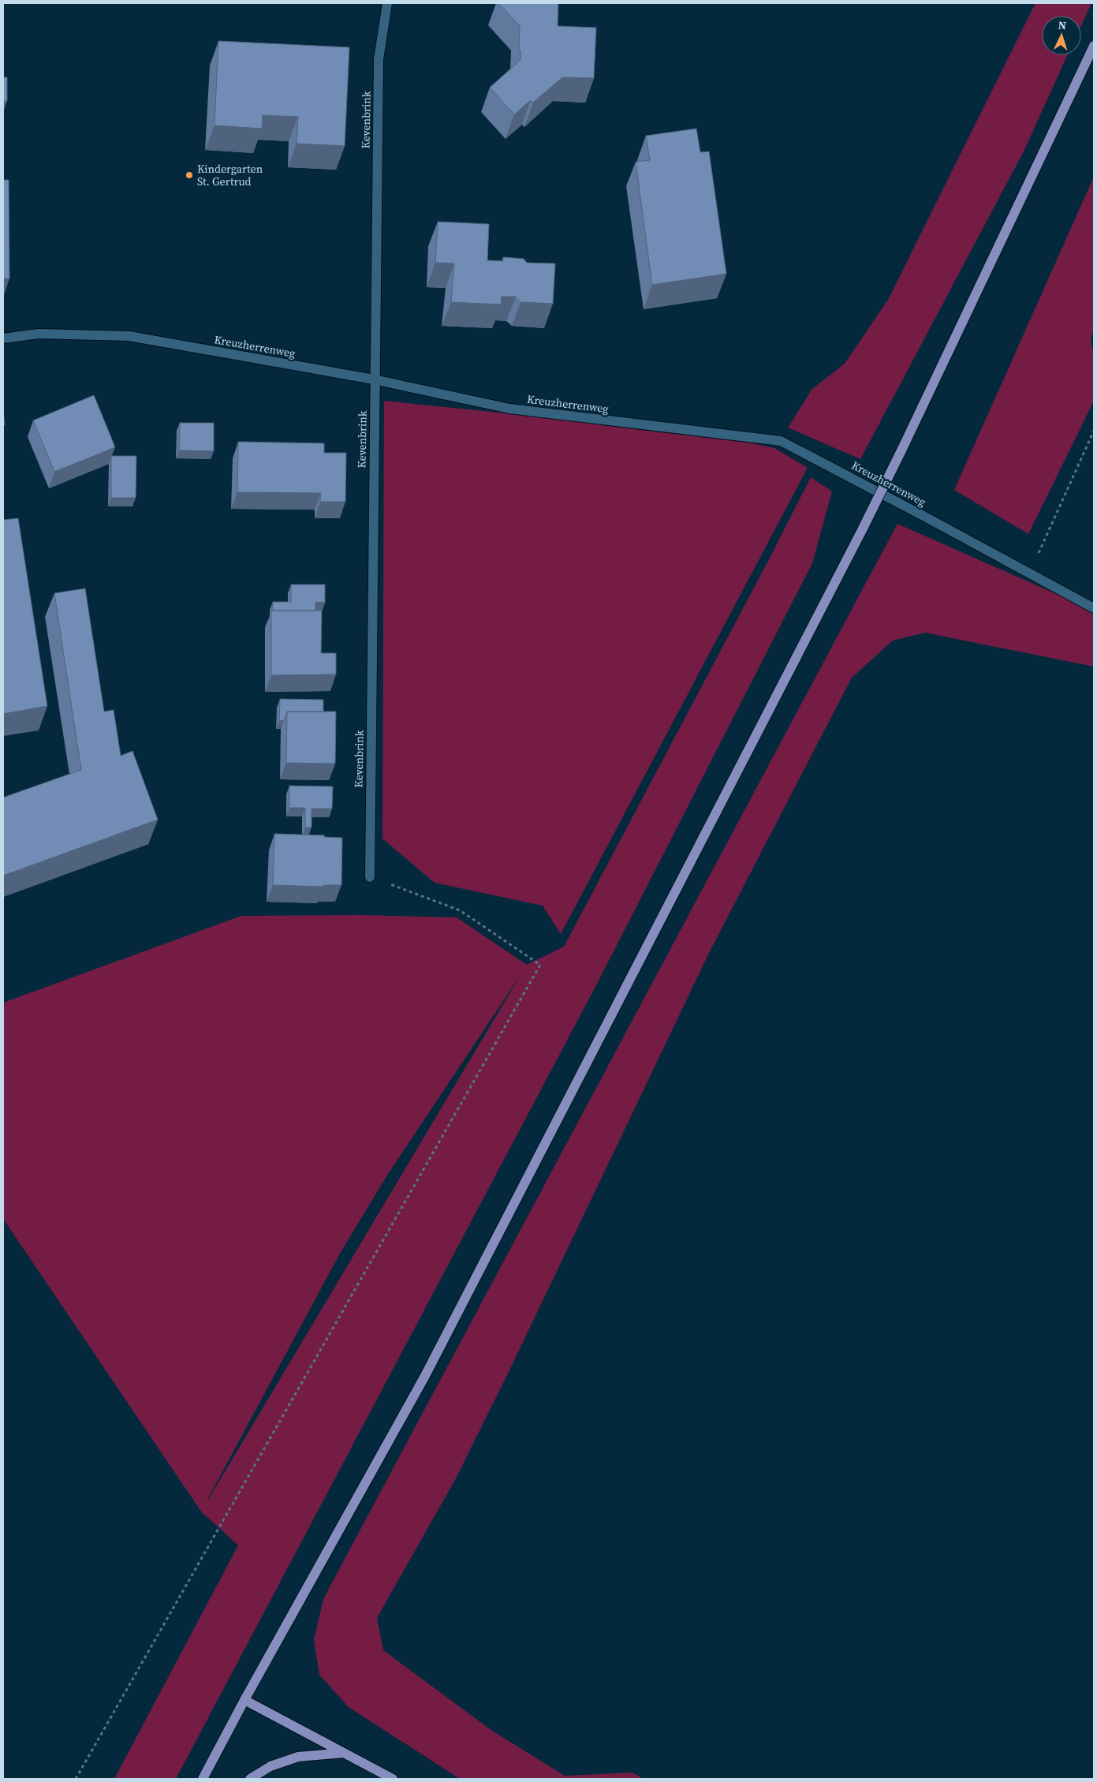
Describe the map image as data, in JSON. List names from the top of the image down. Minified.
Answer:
{"streets":{"street":["Kevenbrink","Kreuzherrenweg"]},"crossings":[["Kevenbrink","Kreuzherrenweg"]],"places":["Kindergarten St. Gertrud"],"north":"top"}
